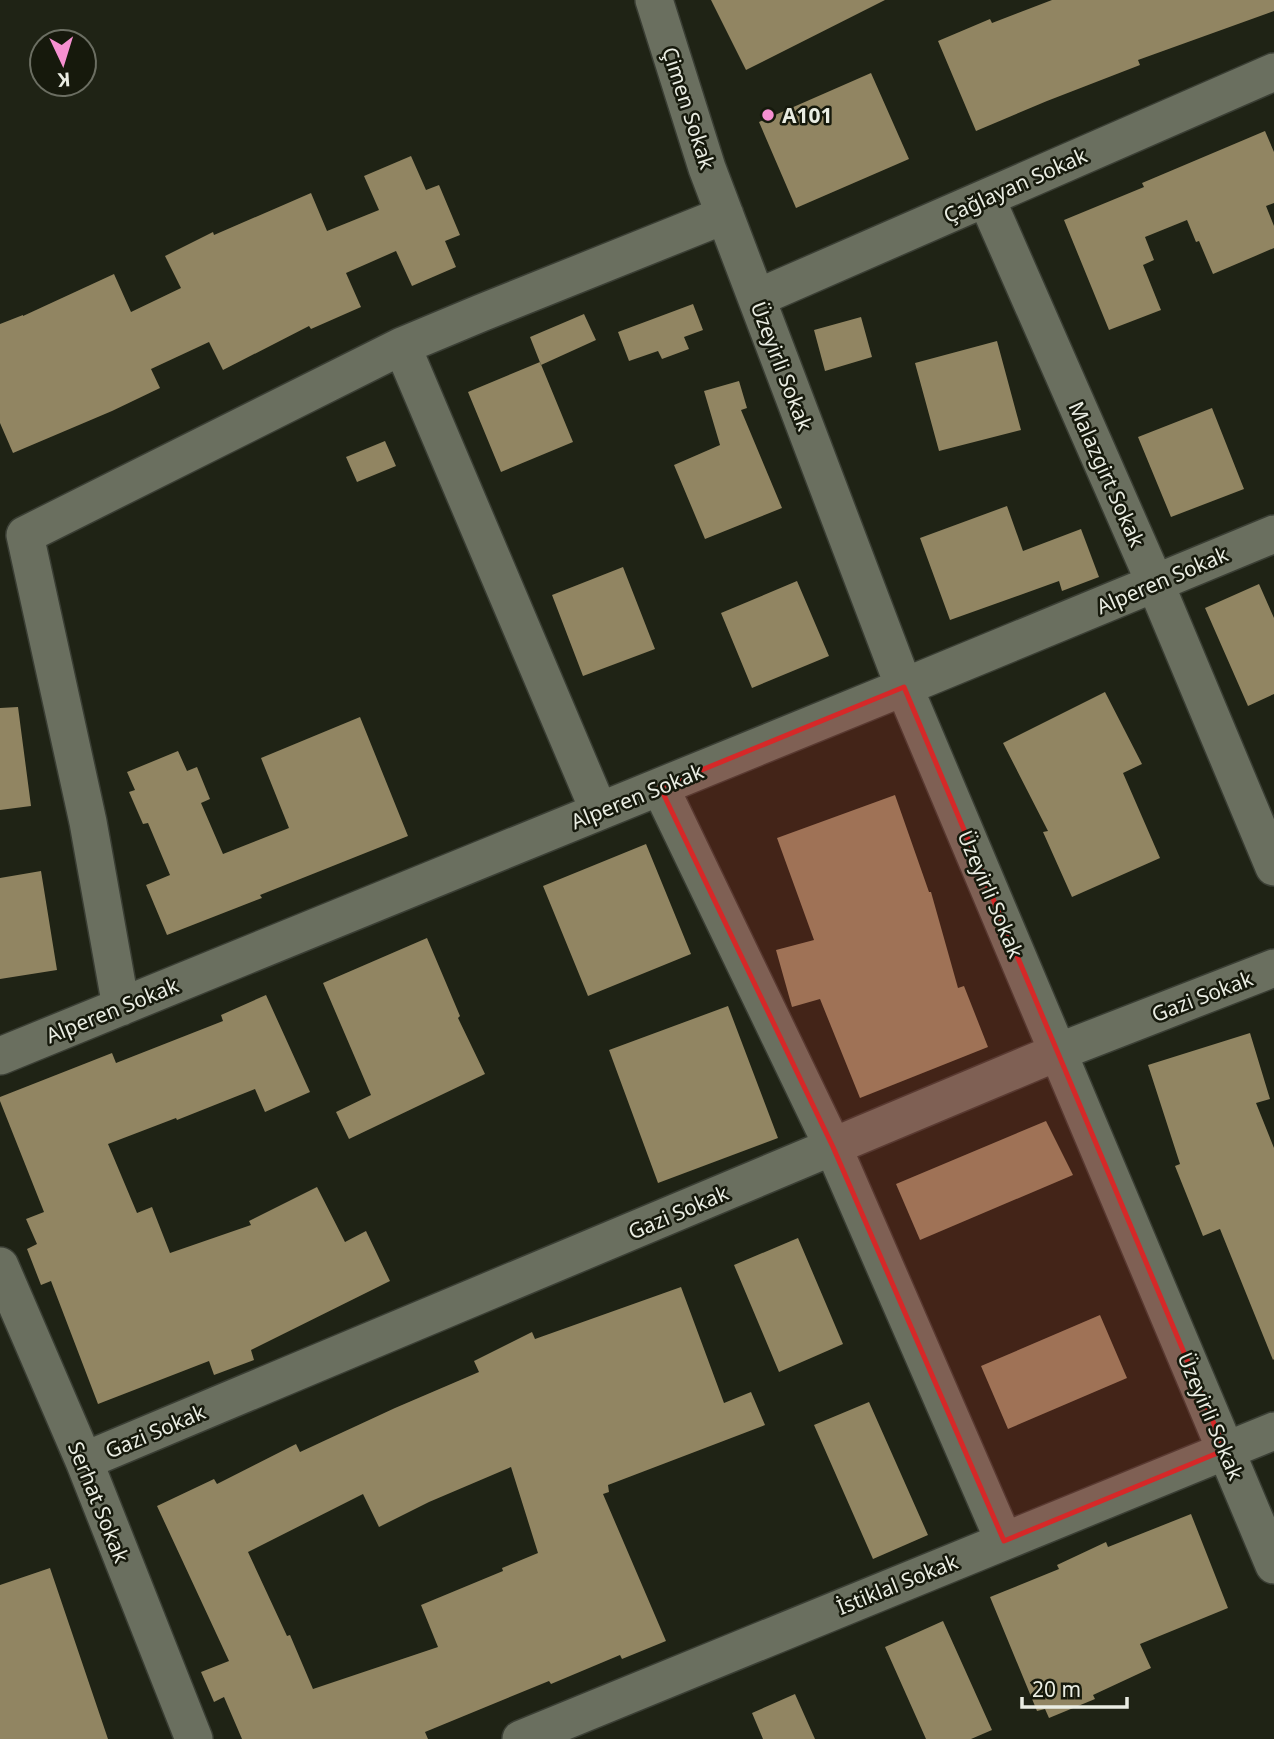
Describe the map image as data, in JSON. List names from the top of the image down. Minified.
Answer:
{"streets":{"street":["Çimen Sokak","Çağlayan Sokak","Üzeyirli Sokak","Malazgirt Sokak","Alperen Sokak","Gazi Sokak","Serhat Sokak","İstiklal Sokak"]},"crossings":[["Çimen Sokak","Üzeyirli Sokak"],["Çağlayan Sokak","Üzeyirli Sokak"],["Çağlayan Sokak","Malazgirt Sokak"],["Üzeyirli Sokak","Alperen Sokak"],["Üzeyirli Sokak","Gazi Sokak"],["Üzeyirli Sokak","İstiklal Sokak"],["Malazgirt Sokak","Alperen Sokak"],["Gazi Sokak","Serhat Sokak"]],"places":["A101"],"scale_bar":"20 m","north":"bottom"}
